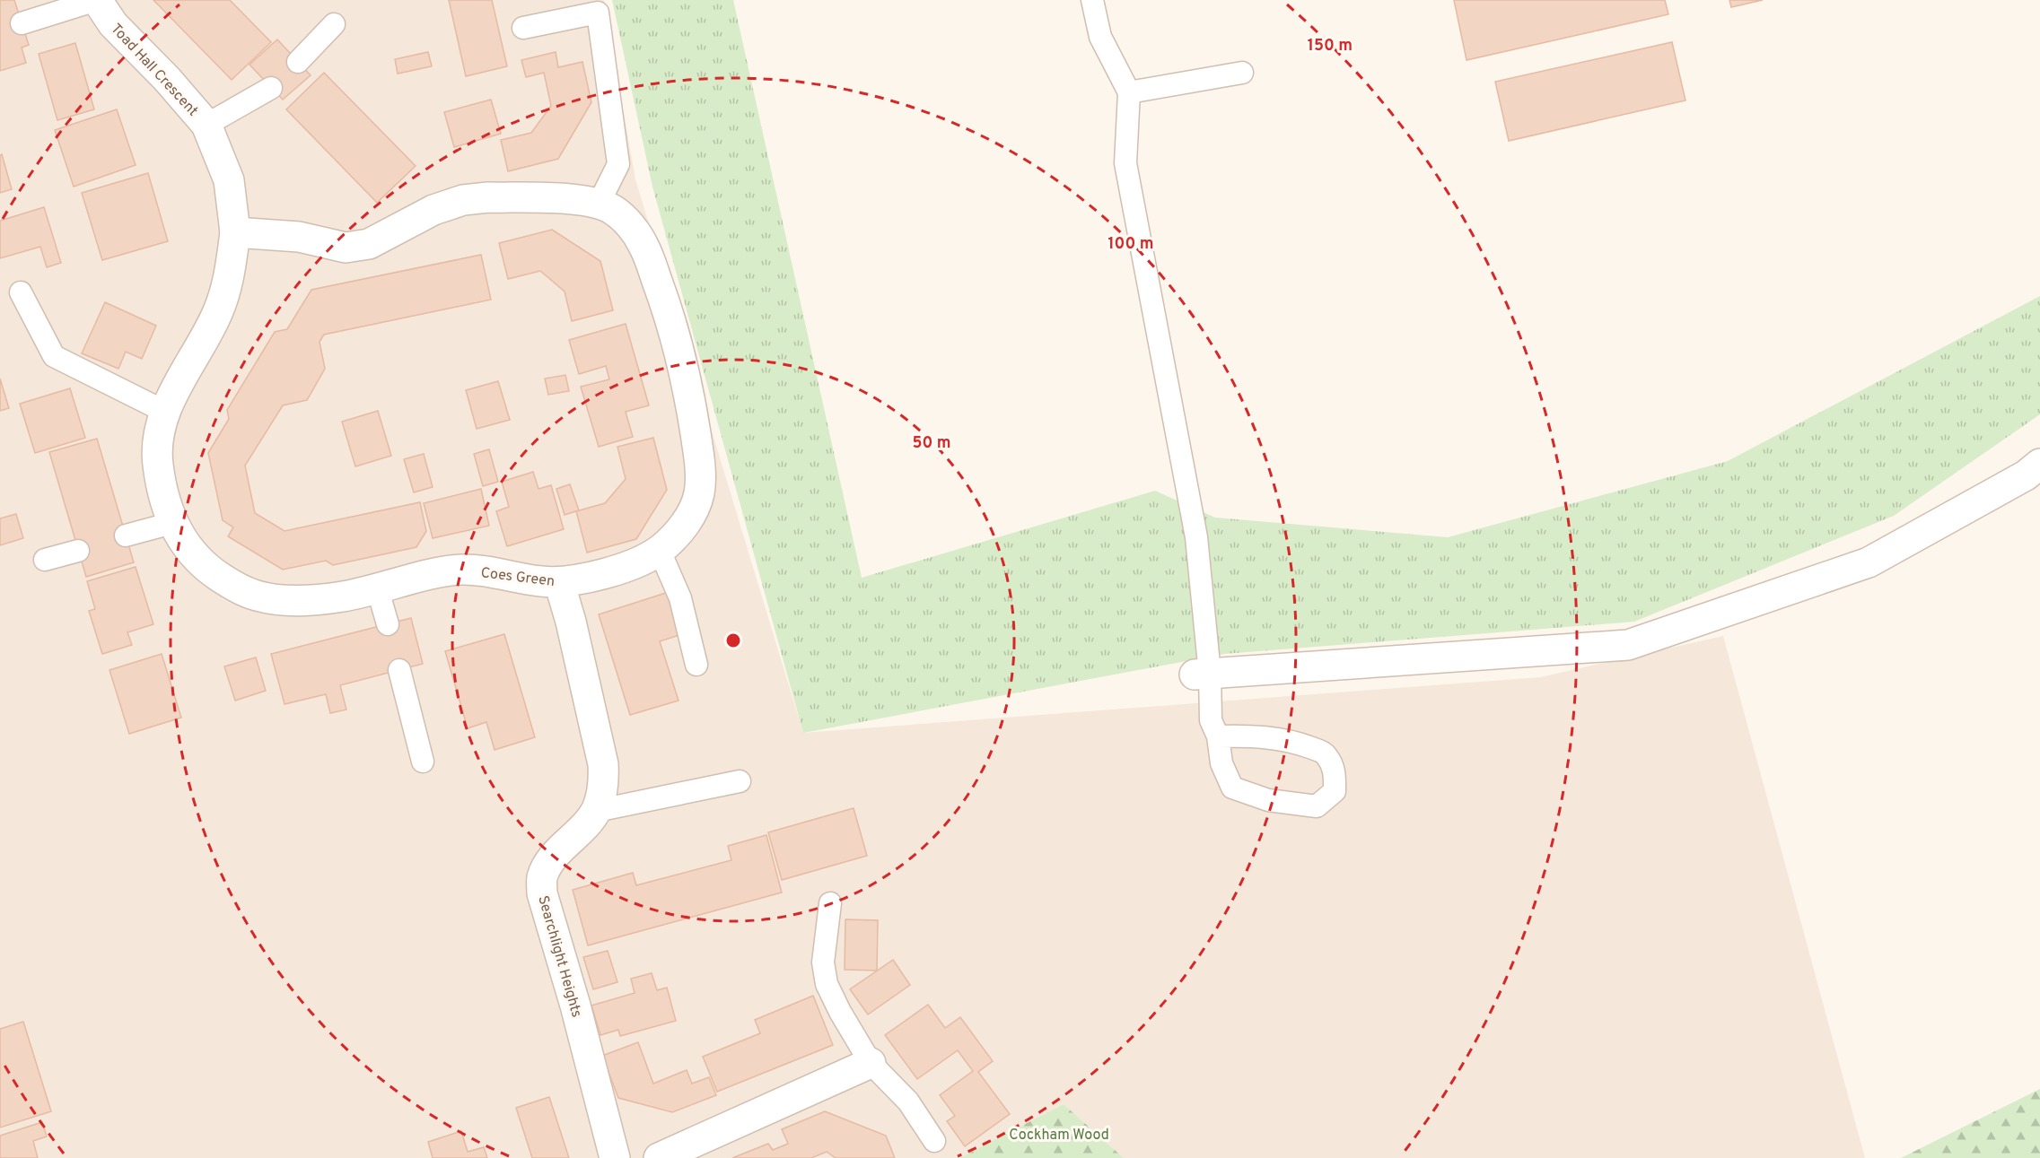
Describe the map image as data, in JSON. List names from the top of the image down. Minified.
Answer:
{"streets":{"street":["Toad Hall Crescent","Coes Green","Searchlight Heights"]},"crossings":[["Toad Hall Crescent","Coes Green"],["Coes Green","Searchlight Heights"]],"parks":["Cockham Wood"],"rings":["150 m","100 m","50 m"]}
